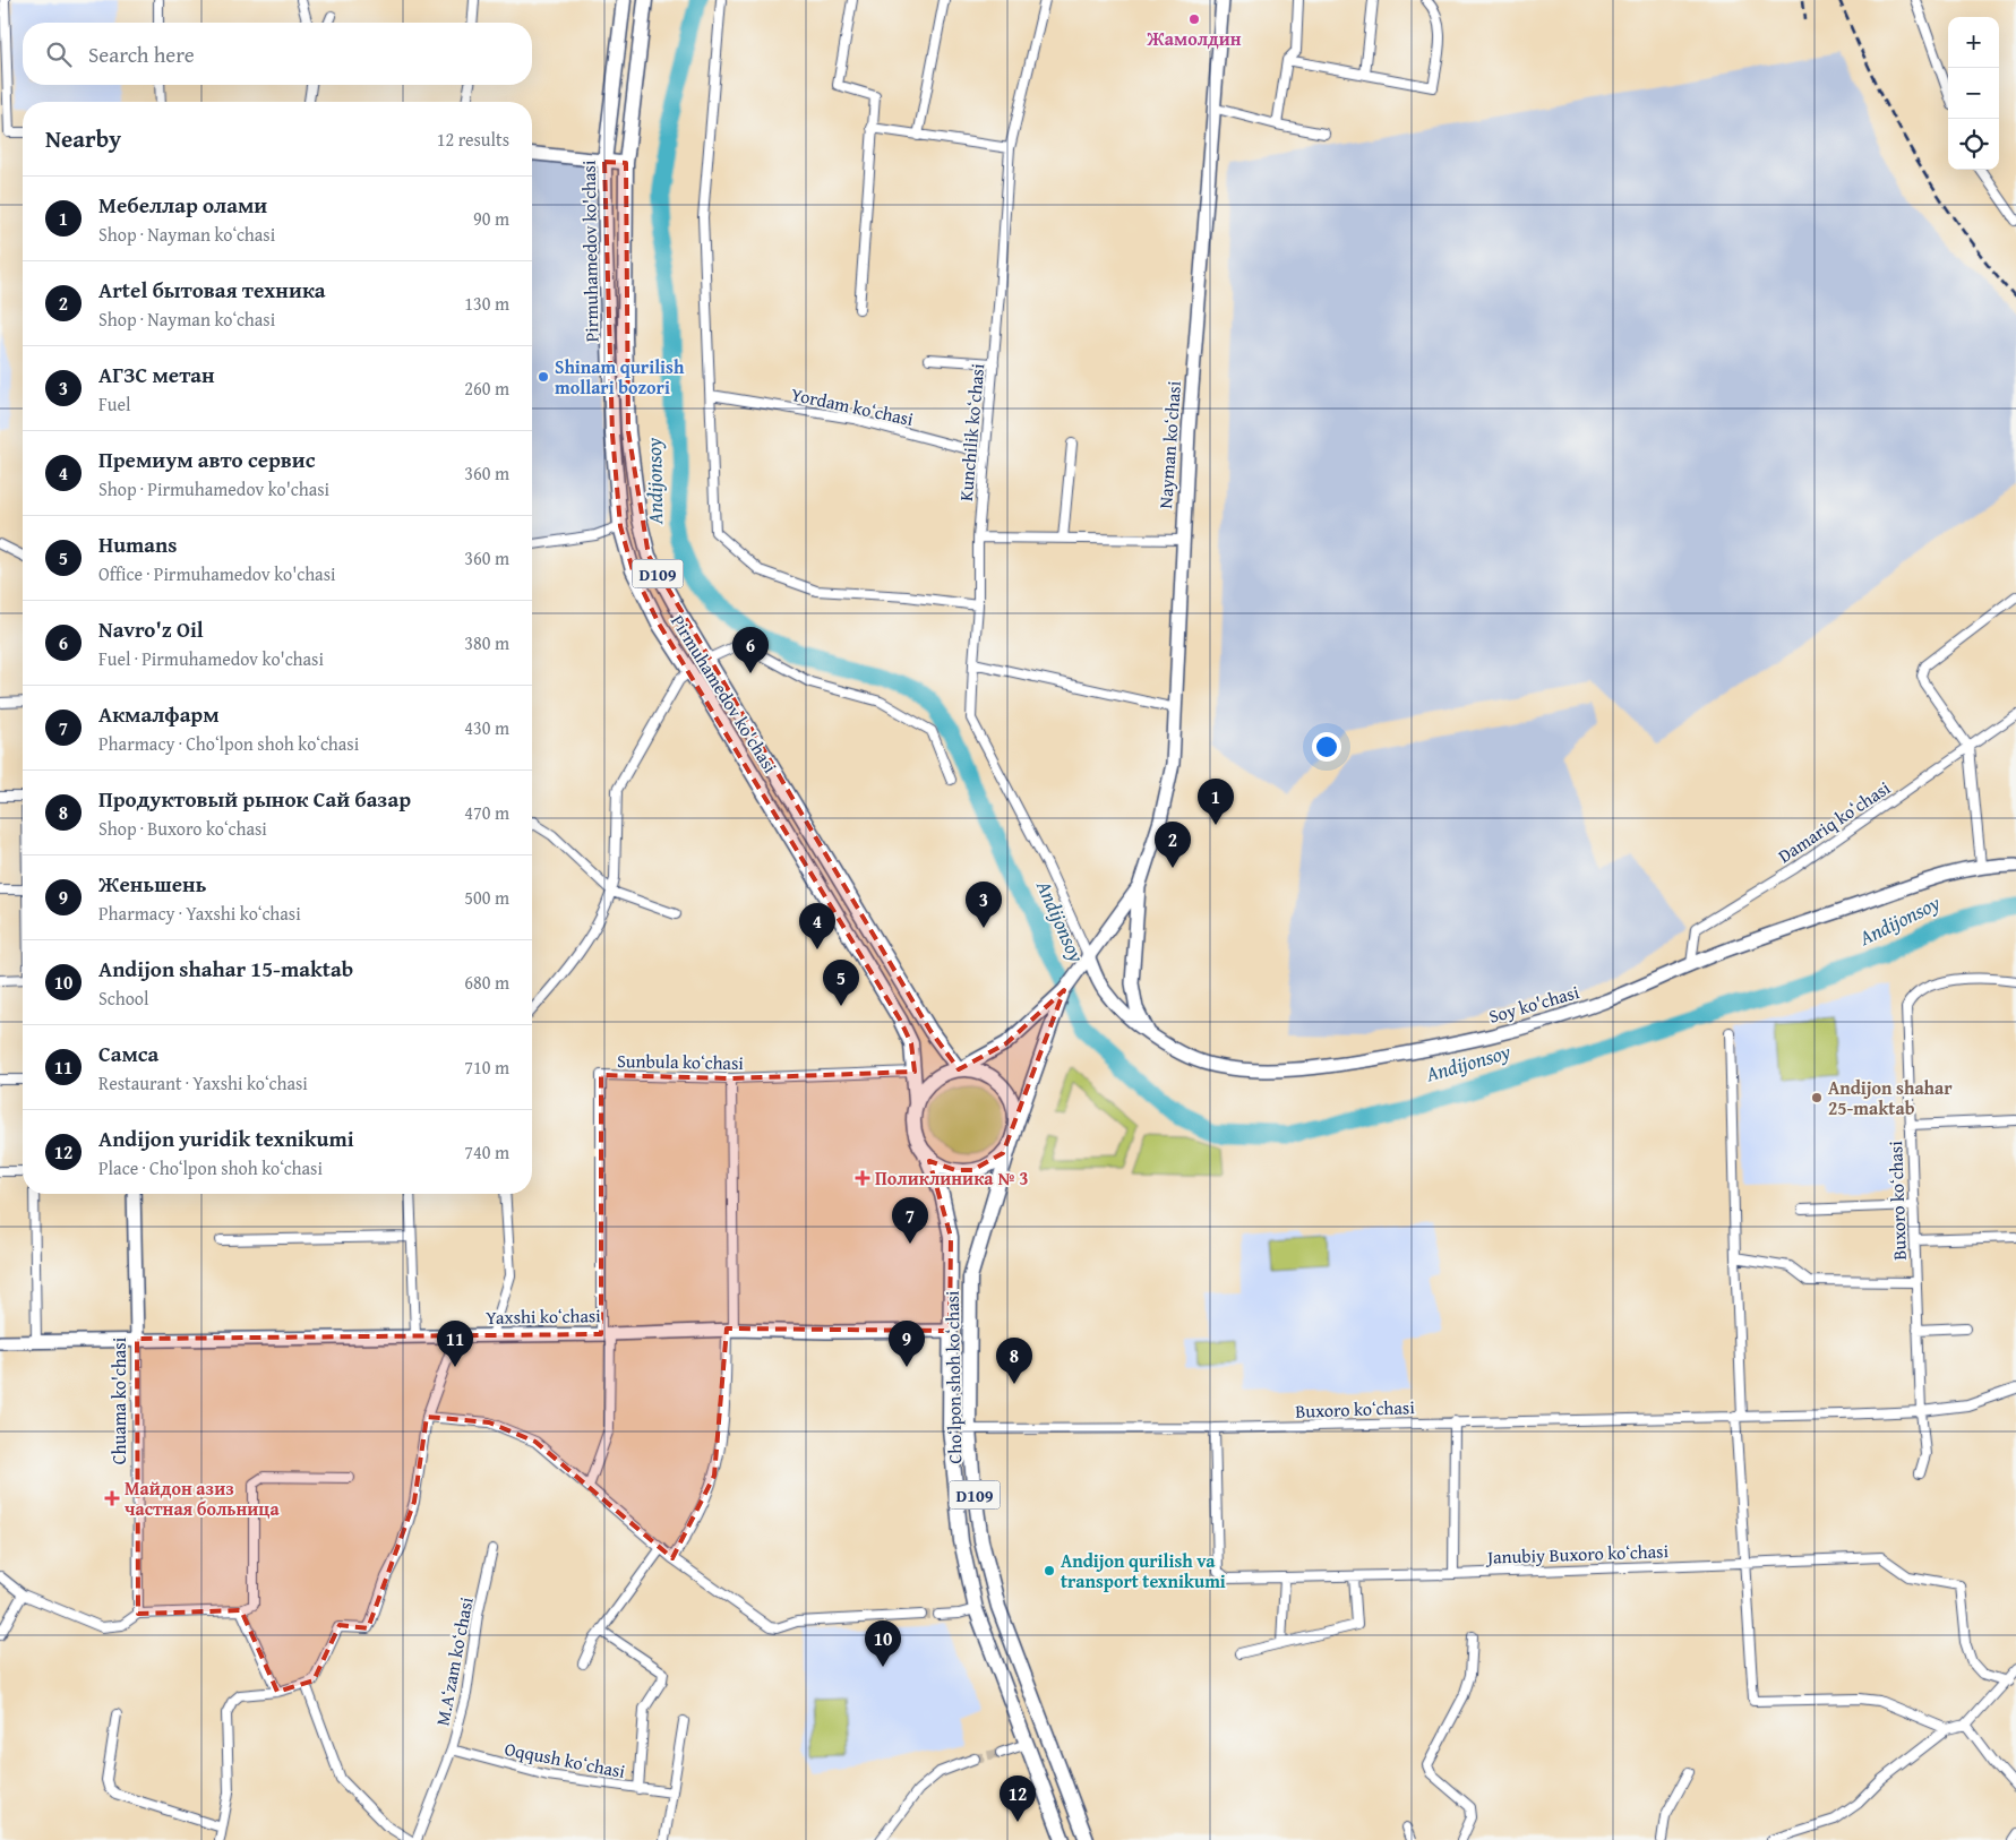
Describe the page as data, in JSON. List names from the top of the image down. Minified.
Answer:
{"streets":{"main road":["Pirmuhamedov ko'chasi","Nayman koʻchasi","D109","Soy ko'chasi","Yaxshi koʻchasi","Choʻlpon shoh koʻchasi","Chuama ko'chasi"],"street":["Yordam koʻchasi","Kunchilik koʻchasi","Damariq koʻchasi","Sunbula koʻchasi","Buxoro koʻchasi","Janubiy Buxoro koʻchasi","M.Aʻzam koʻchasi","Oqqush koʻchasi"]},"crossings":[["Pirmuhamedov ko'chasi","D109"],["Pirmuhamedov ko'chasi","Sunbula koʻchasi"],["Pirmuhamedov ko'chasi","Choʻlpon shoh koʻchasi"],["Yordam koʻchasi","Kunchilik koʻchasi"],["Kunchilik koʻchasi","Soy ko'chasi"],["D109","Choʻlpon shoh koʻchasi"],["Damariq koʻchasi","Soy ko'chasi"],["Sunbula koʻchasi","Yaxshi koʻchasi"],["Buxoro koʻchasi","Choʻlpon shoh koʻchasi"],["Buxoro koʻchasi","Janubiy Buxoro koʻchasi"],["Yaxshi koʻchasi","Choʻlpon shoh koʻchasi"],["Yaxshi koʻchasi","Chuama ko'chasi"],["M.Aʻzam koʻchasi","Oqqush koʻchasi"]],"water":["Andijonsoy"],"places":{"other":["Жамолдин","Shinam qurilish mollari bozori","Andijon shahar 25-maktab","Andijon qurilish va transport texnikumi"],"health":["Поликлиника № 3","Майдон азиз частная больница"]},"page":{"map_buttons":["+","−"],"search":"Search here","heading":["Nearby","12 results"],"list":[{"mark":"1","name":"Мебеллар олами","note":"Shop · Nayman koʻchasi","value":"90 m"},{"mark":"2","name":"Artel бытовая техника","note":"Shop · Nayman koʻchasi","value":"130 m"},{"mark":"3","name":"АГЗС метан","note":"Fuel","value":"260 m"},{"mark":"4","name":"Премиум авто сервис","note":"Shop · Pirmuhamedov ko'chasi","value":"360 m"},{"mark":"5","name":"Humans","note":"Office · Pirmuhamedov ko'chasi","value":"360 m"},{"mark":"6","name":"Navro'z Oil","note":"Fuel · Pirmuhamedov ko'chasi","value":"380 m"},{"mark":"7","name":"Акмалфарм","note":"Pharmacy · Choʻlpon shoh koʻchasi","value":"430 m"},{"mark":"8","name":"Продуктовый рынок Сай базар","note":"Shop · Buxoro koʻchasi","value":"470 m"},{"mark":"9","name":"Женьшень","note":"Pharmacy · Yaxshi koʻchasi","value":"500 m"},{"mark":"10","name":"Andijon shahar 15-maktab","note":"School","value":"680 m"},{"mark":"11","name":"Самса","note":"Restaurant · Yaxshi koʻchasi","value":"710 m"},{"mark":"12","name":"Andijon yuridik texnikumi","note":"Place · Choʻlpon shoh koʻchasi","value":"740 m"}],"pins":["6","1","2","3","4","5","7","9","11","8","10","12"]}}
